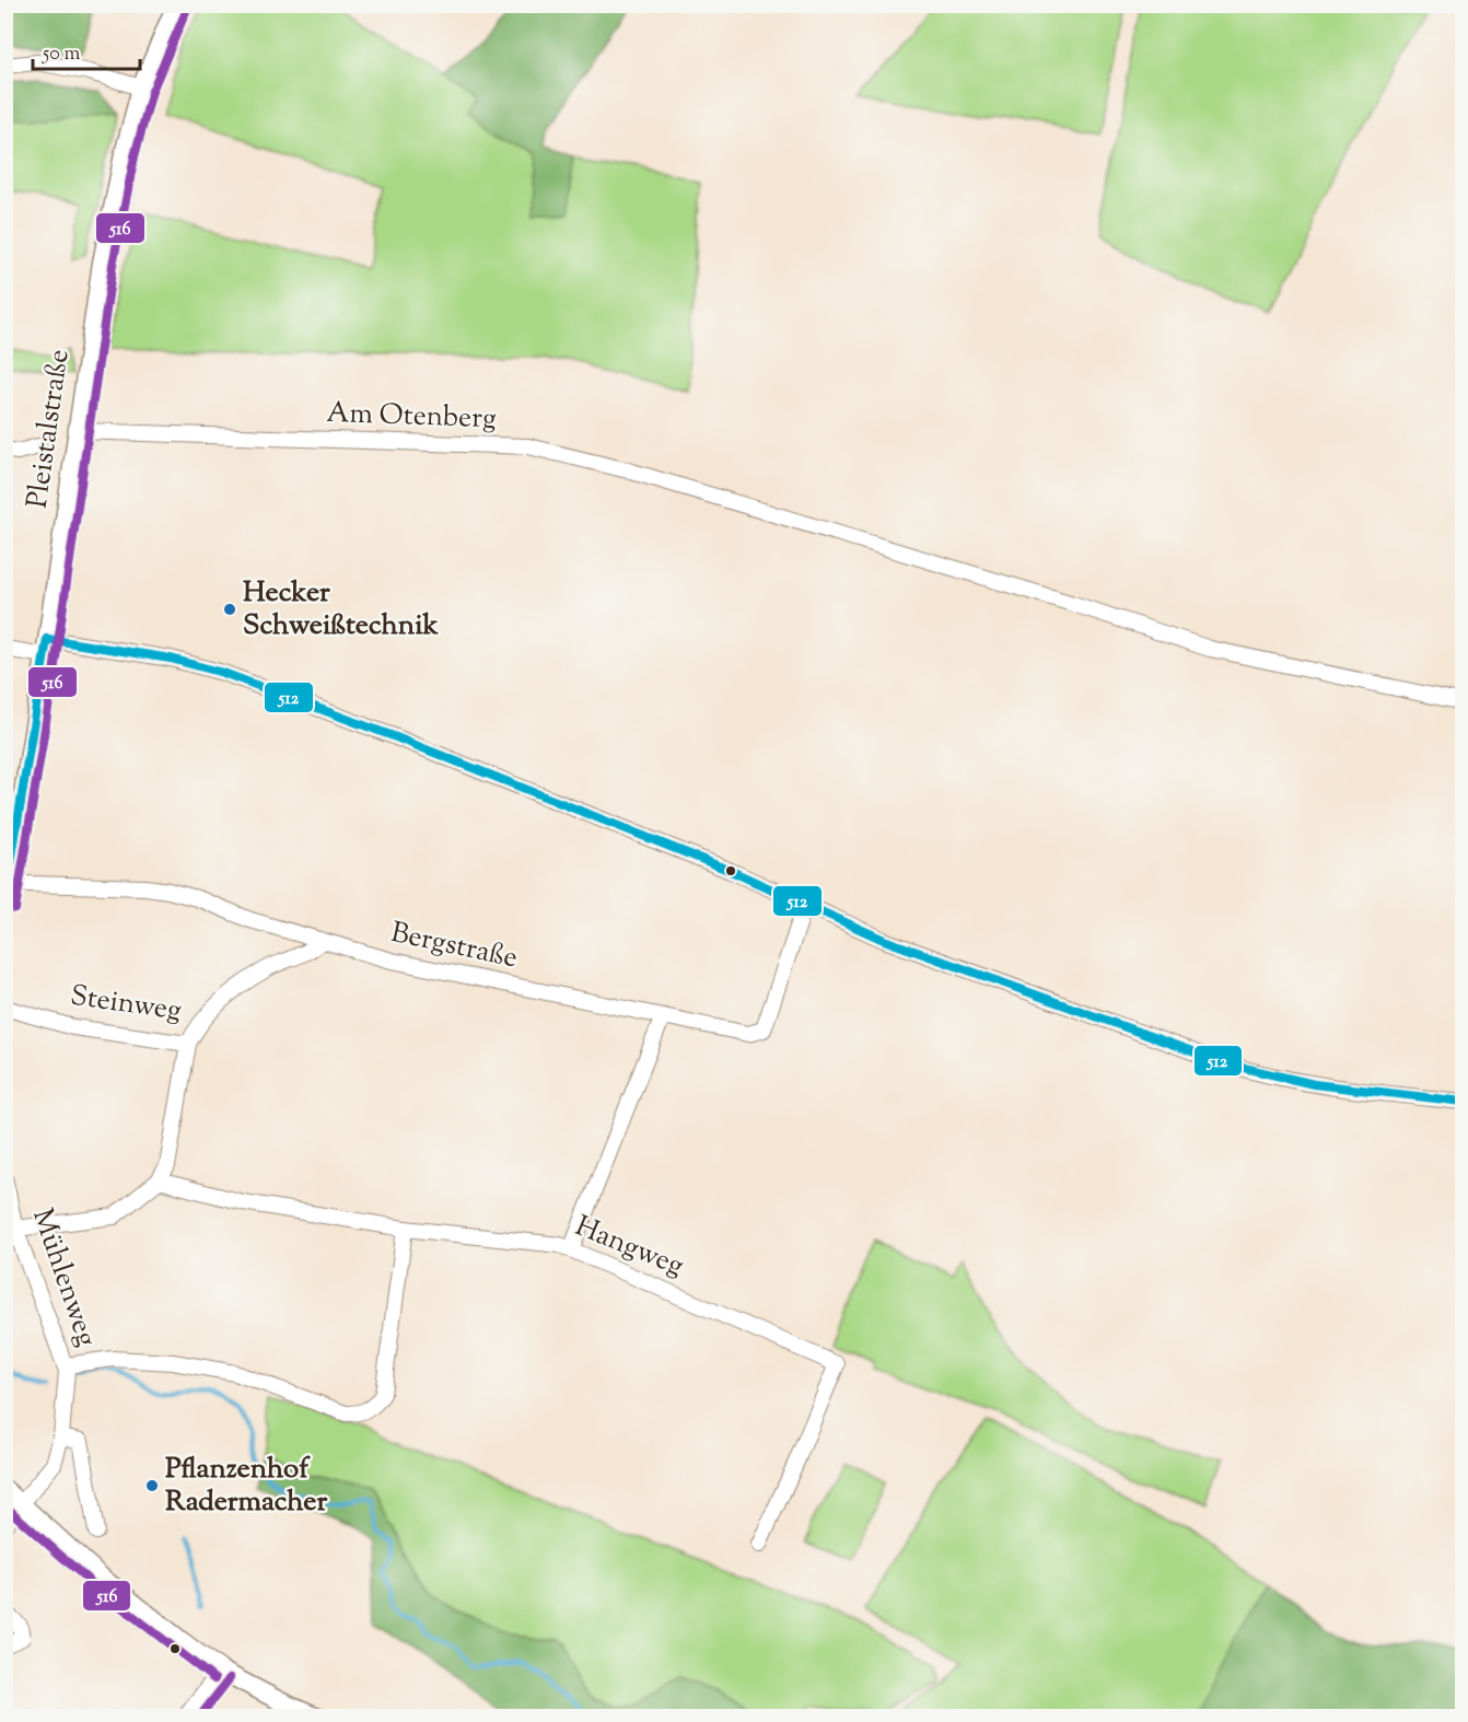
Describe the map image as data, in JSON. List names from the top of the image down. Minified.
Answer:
{"streets":{"main road":["Pleistalstraße"],"street":["Am Otenberg","Bergstraße","Steinweg","Hangweg","Mühlenweg"]},"crossings":[["Am Otenberg","Pleistalstraße"],["Pleistalstraße","Bergstraße"],["Bergstraße","Steinweg"]],"places":["Hecker Schweißtechnik","Pflanzenhof Radermacher"],"lines":["transit line 516","transit line 512"],"scale_bar":"50 m"}
